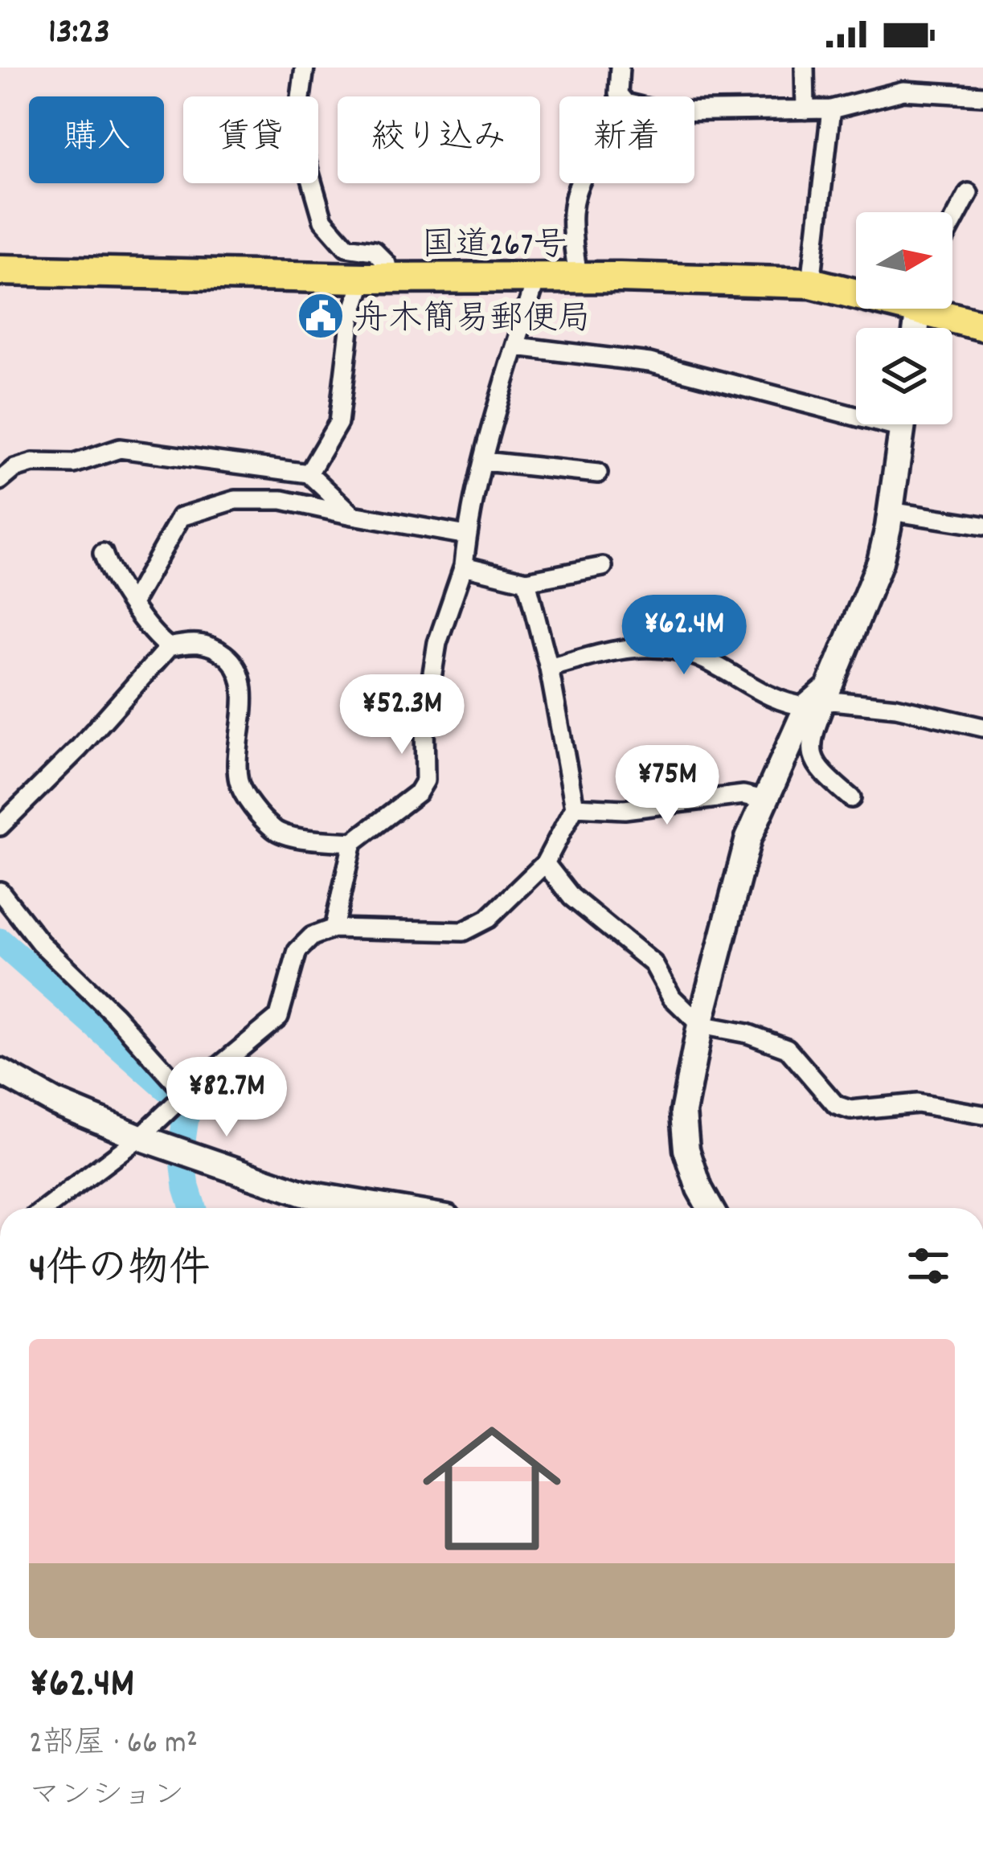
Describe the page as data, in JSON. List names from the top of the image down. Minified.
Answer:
{"streets":{"highway":["国道267号"]},"places":{"public building":["舟木簡易郵便局"]},"north":"right","page":{"status":"13:23","chip":["購入","賃貸","絞り込み","新着"],"price":["¥62.4M","¥52.3M","¥75M","¥82.7M"],"heading":"4件の物件","list":[{"name":"¥62.4M","note":"2部屋 · 66 m² · マンション"}]}}
